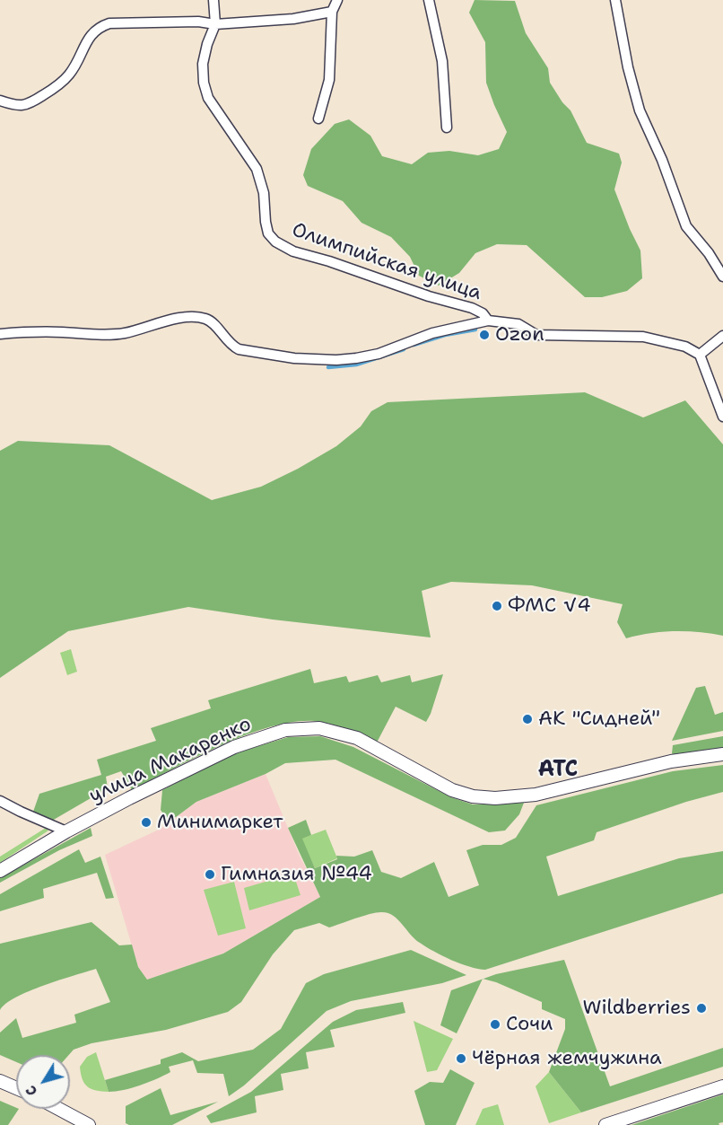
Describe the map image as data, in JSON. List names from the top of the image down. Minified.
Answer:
{"streets":{"street":["Олимпийская улица","улица Макаренко"]},"districts":["АТС"],"places":["Ozon","ФМС √4","АК \"Сидней\"","Минимаркет","Гимназия №44","Wildberries","Сочи","Чёрная жемчужина"],"north":"bottom left"}
